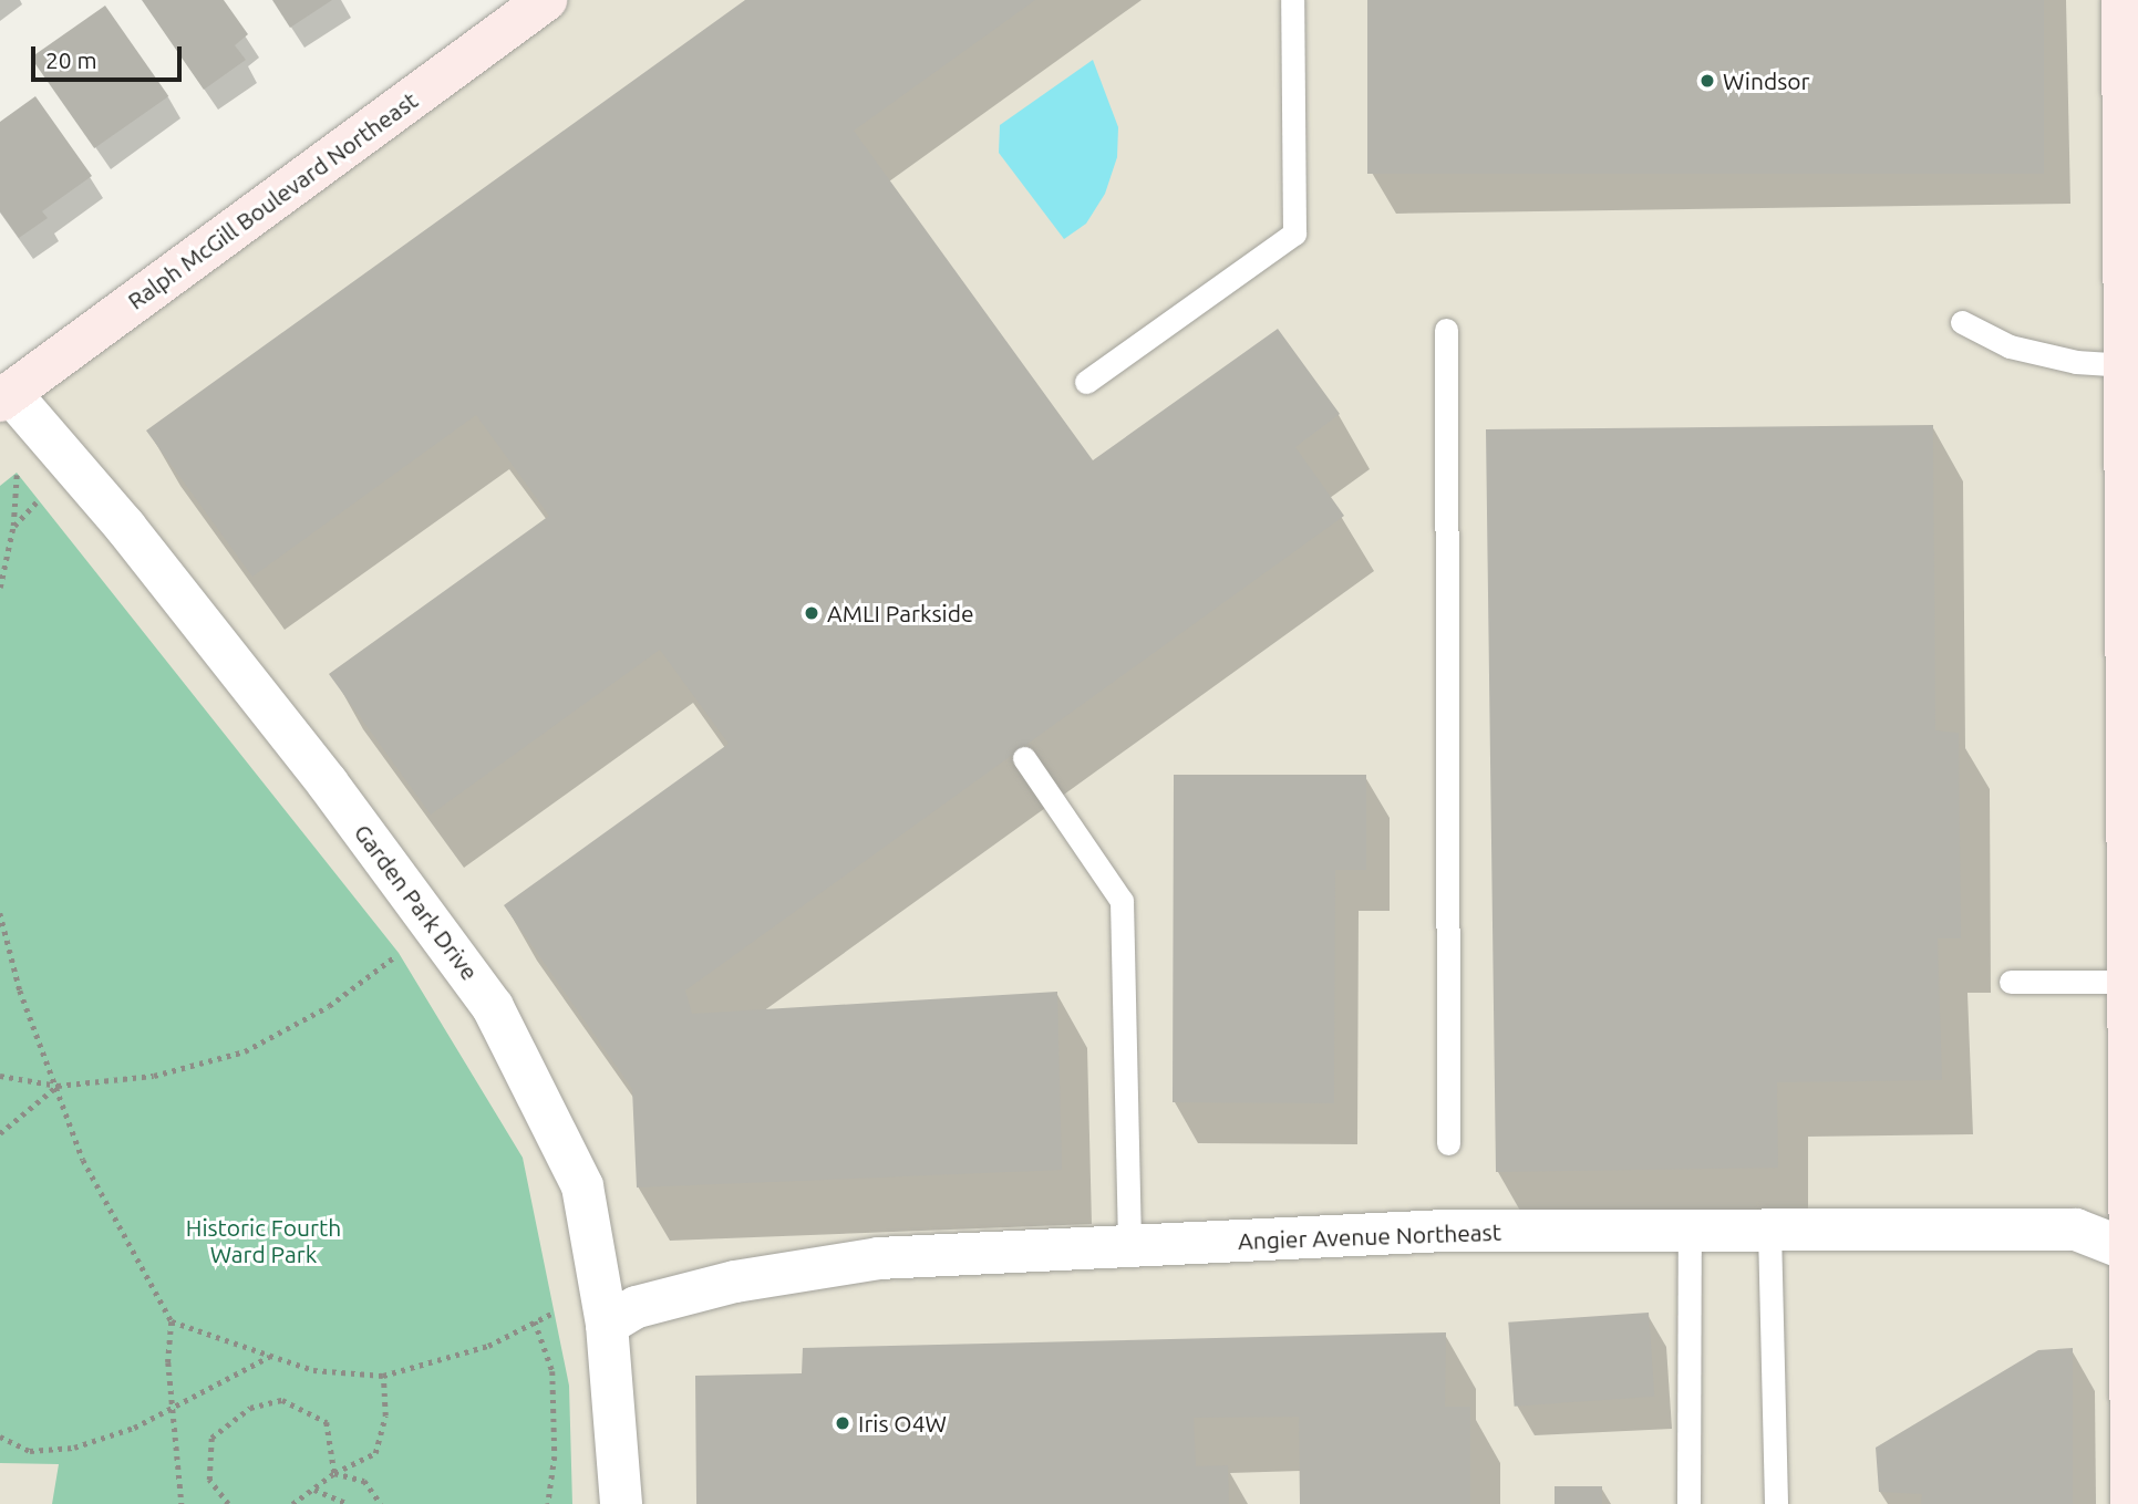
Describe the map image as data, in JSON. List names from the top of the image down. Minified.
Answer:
{"streets":{"street":["Ralph McGill Boulevard Northeast","Garden Park Drive","Angier Avenue Northeast"]},"crossings":[["Ralph McGill Boulevard Northeast","Garden Park Drive"],["Garden Park Drive","Angier Avenue Northeast"]],"parks":["Historic Fourth Ward Park"],"places":["Windsor","AMLI Parkside","Iris O4W"],"scale_bar":"20 m"}
